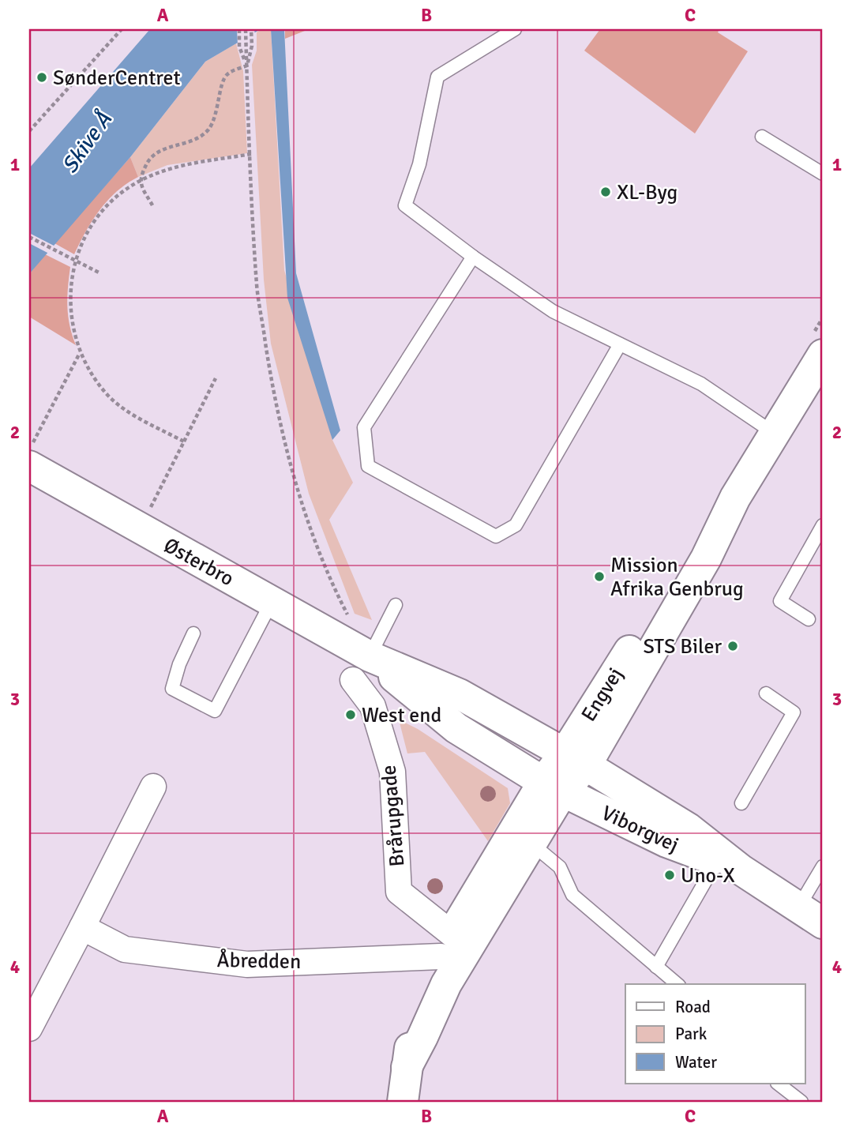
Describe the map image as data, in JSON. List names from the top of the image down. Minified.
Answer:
{"streets":{"street":["Østerbro","Engvej","Brårupgade","Viborgvej","Åbredden"]},"crossings":[["Østerbro","Engvej"],["Østerbro","Brårupgade"],["Østerbro","Viborgvej"],["Engvej","Viborgvej"],["Brårupgade","Åbredden"]],"water":["Skive Å"],"places":["SønderCentret","XL-Byg","Mission Afrika Genbrug","STS Biler","West end","Uno-X"],"legend":["Road","Park","Water"],"grid":{"columns":["A","B","C"],"rows":["1","2","3","4"]}}
